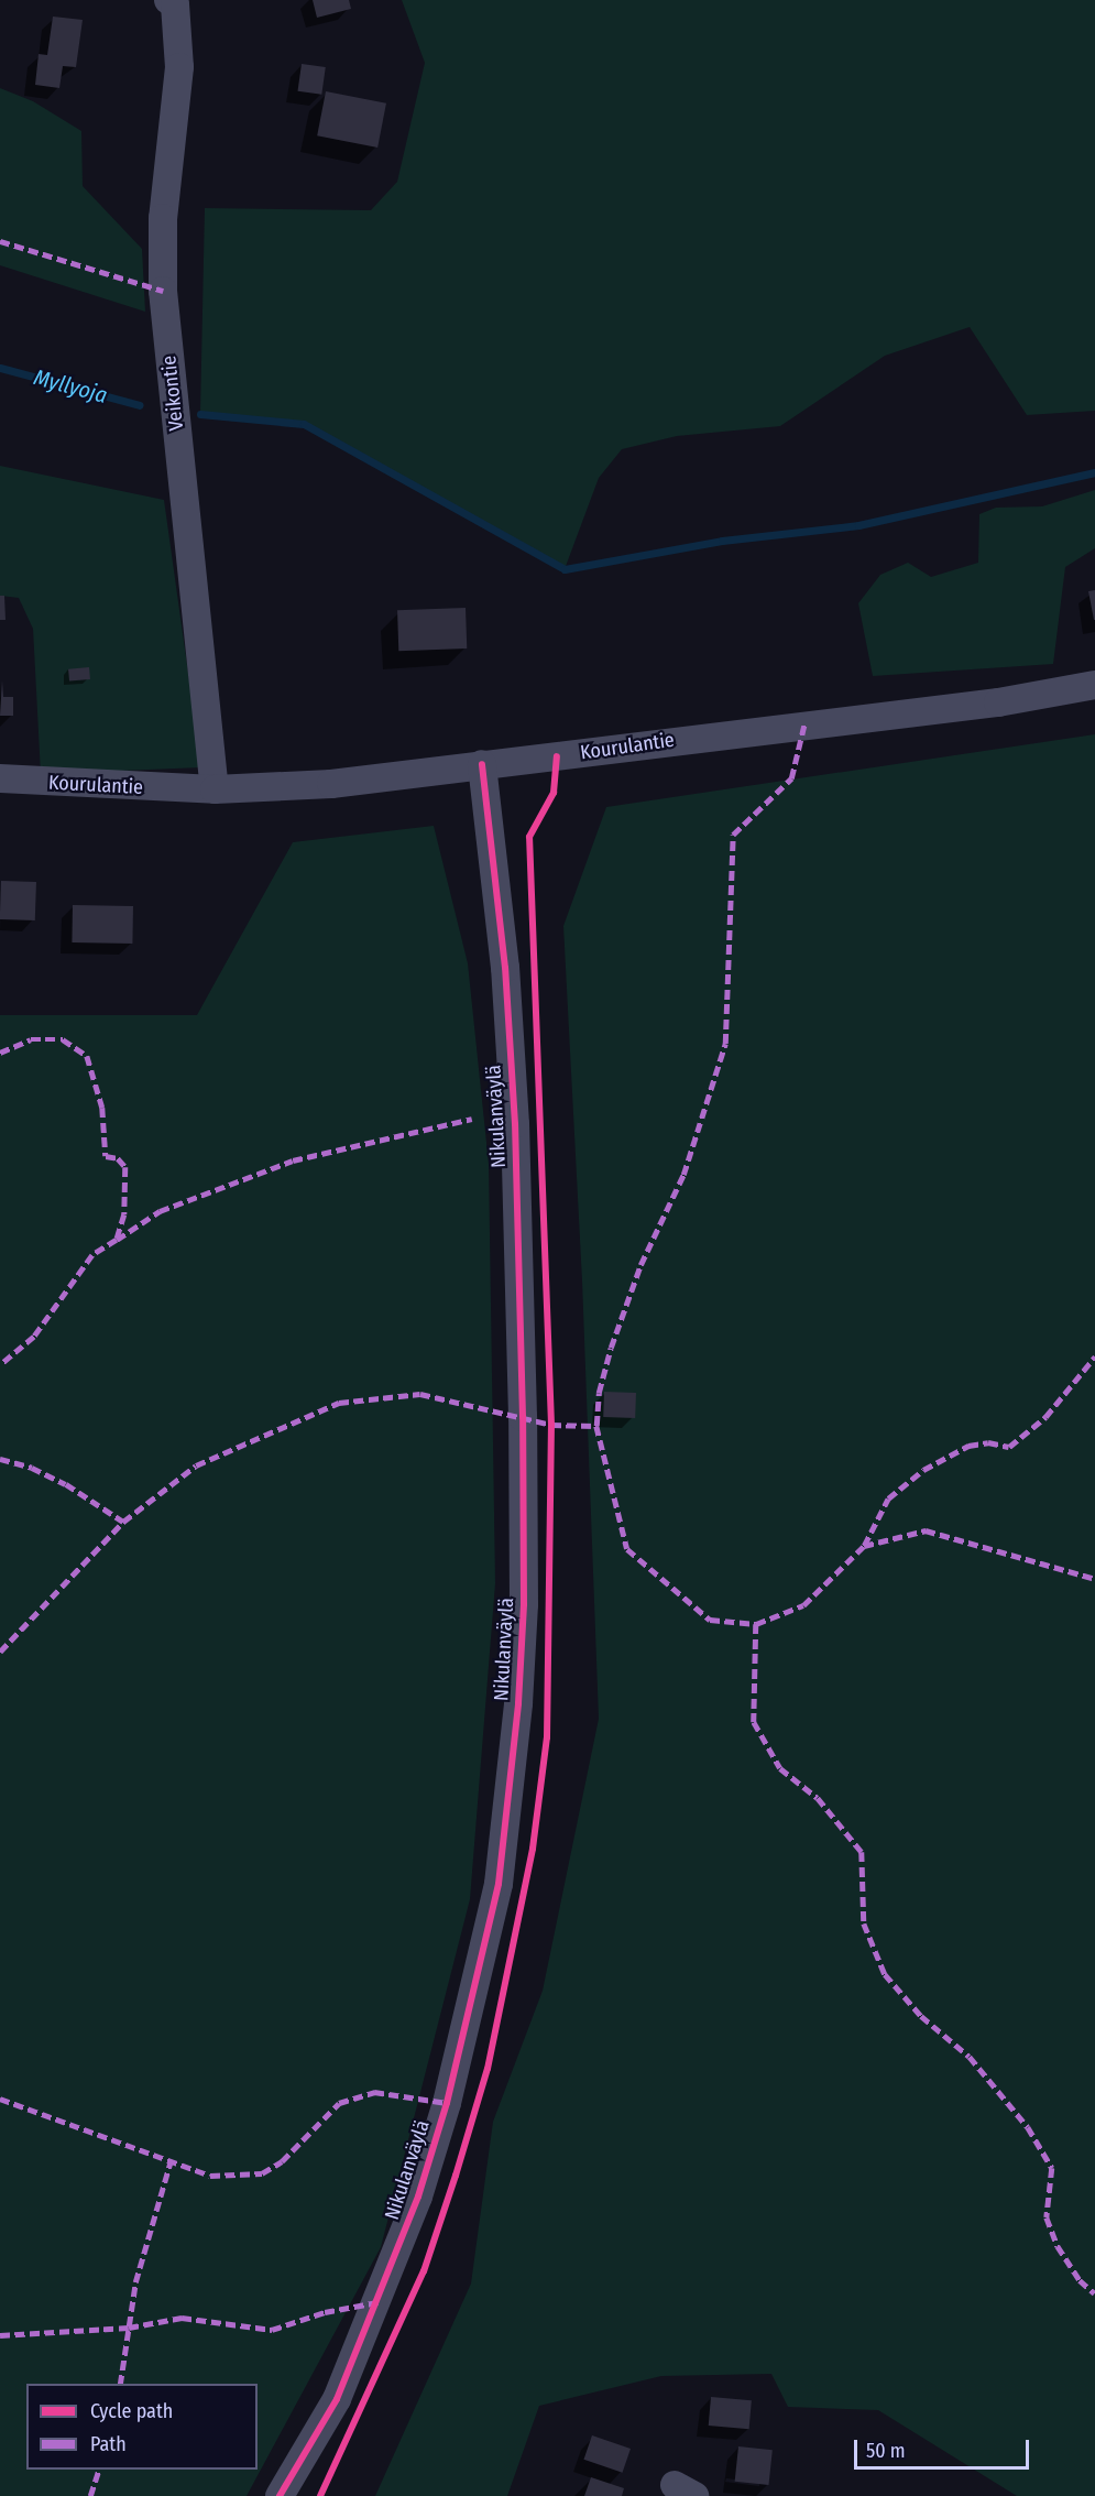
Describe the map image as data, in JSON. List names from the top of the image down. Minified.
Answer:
{"streets":{"street":["Veikontie","Kourulantie","Nikulanväylä"]},"crossings":[["Veikontie","Kourulantie"],["Kourulantie","Nikulanväylä"]],"water":["Myllyoja"],"legend":["Cycle path","Path"],"scale_bar":"50 m"}
